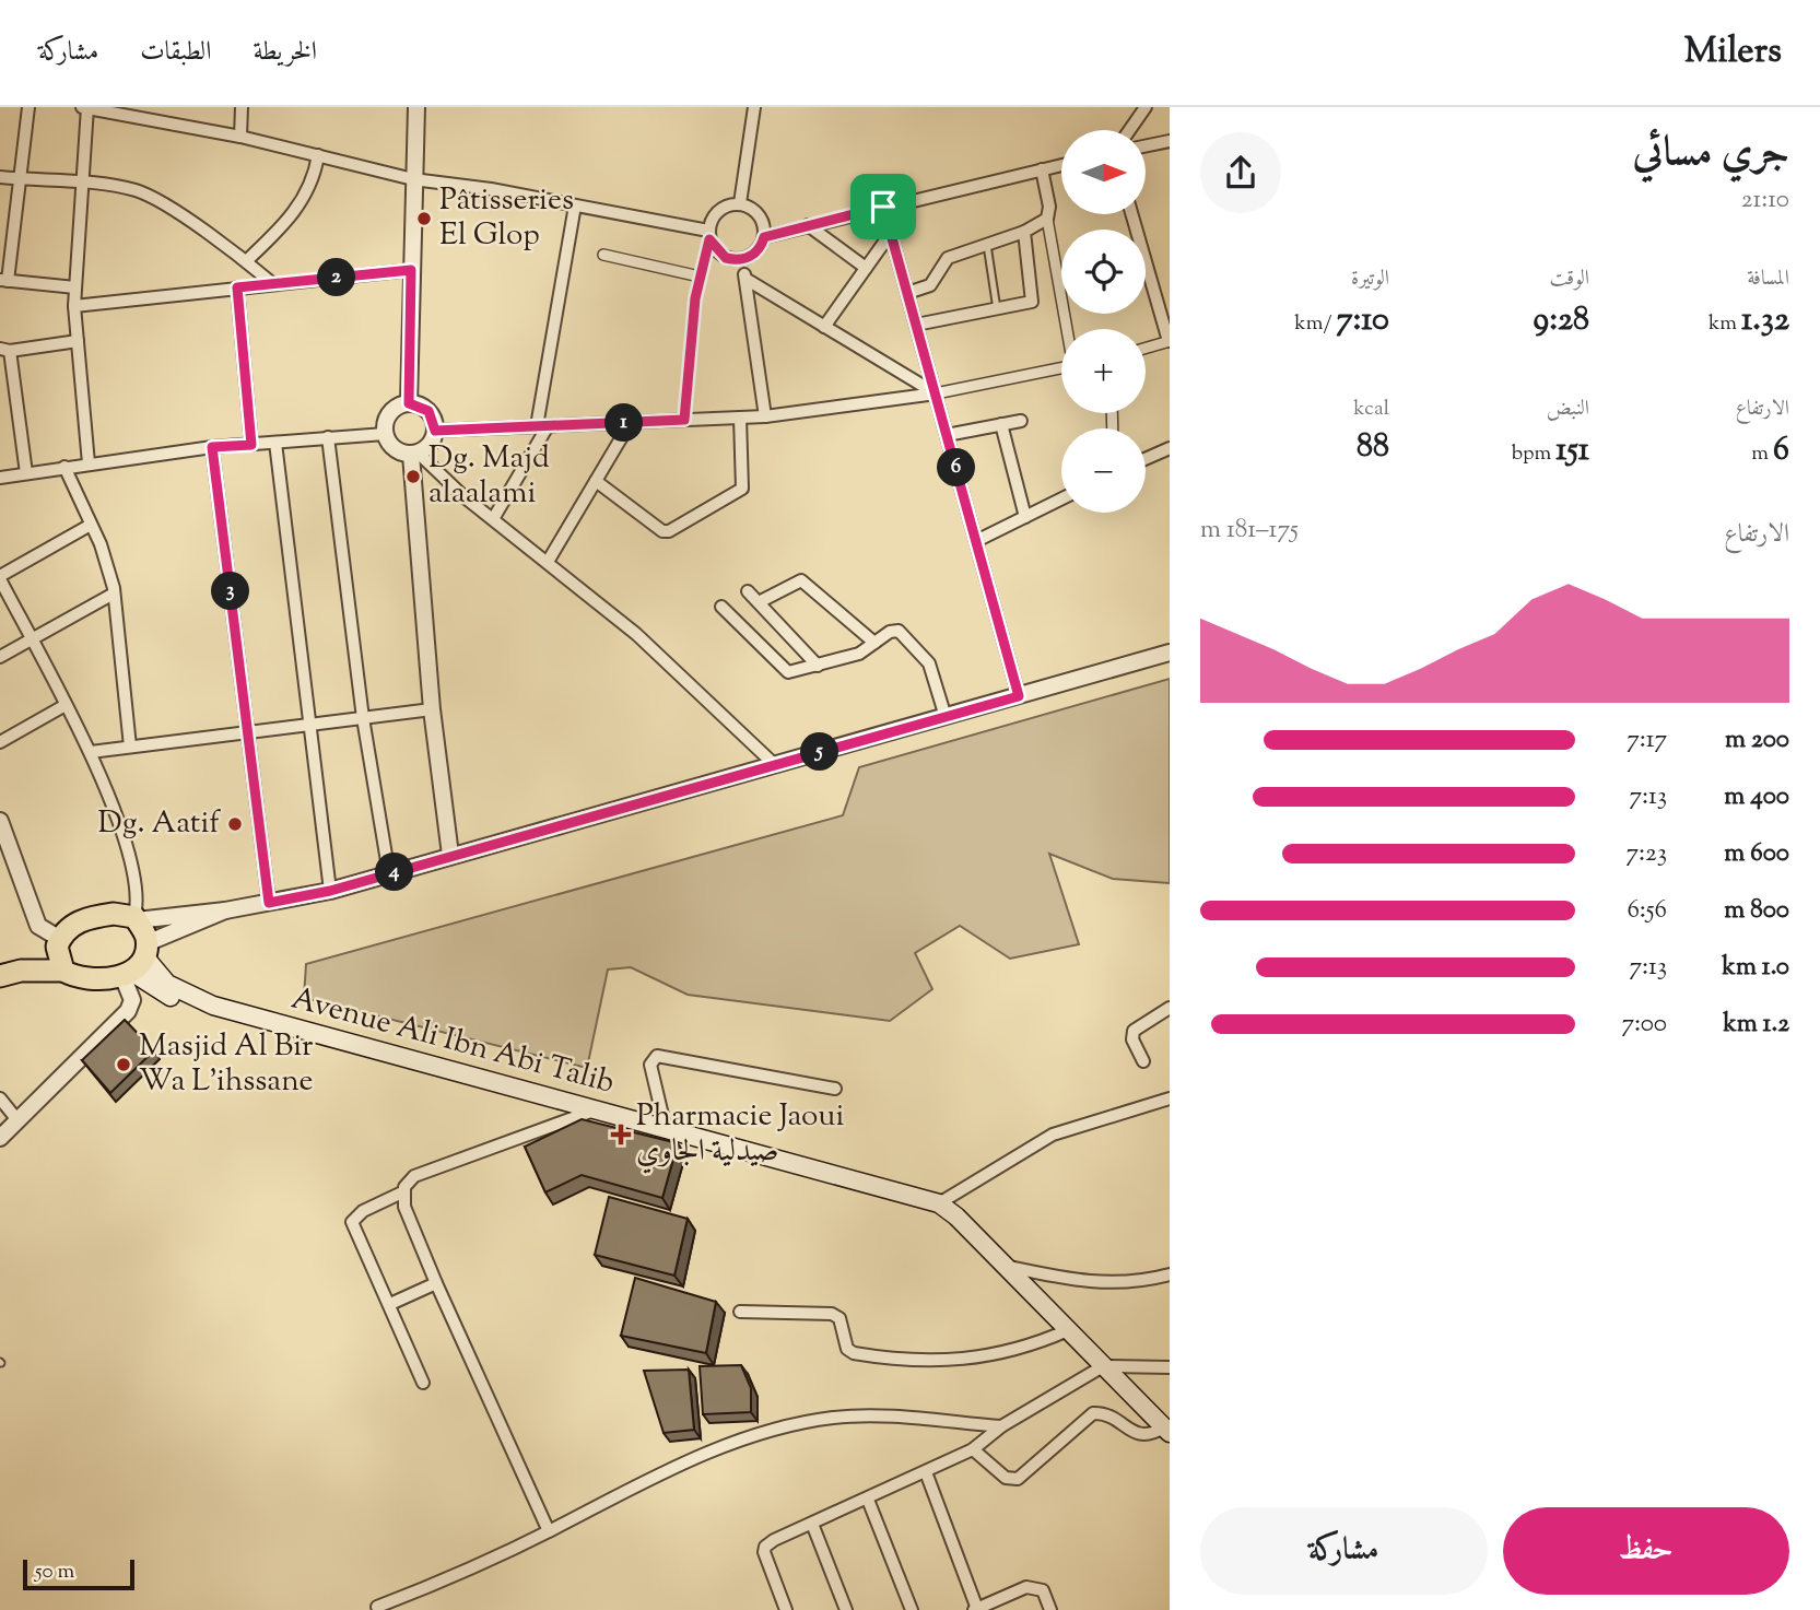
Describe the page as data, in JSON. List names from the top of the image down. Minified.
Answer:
{"streets":{"main road":["Avenue Ali Ibn Abi Talib"]},"places":{"other":["Pâtisseries El Glop","Dg. Majd alaalami","Dg. Aatif","Masjid Al Bir Wa L'ihssane"],"health":["Pharmacie Jaoui صيدلية الجاوي"]},"scale_bar":"50 m","north":"right","page":{"header":"Milers","nav":["الخريطة","الطبقات","مشاركة"],"heading":["جري مسائي","21:10"],"map_buttons":["+","−"],"stats":[["المسافة","1.32 km"],["الوقت","9:28"],["الوتيرة","7:10 /km"],["الارتفاع","6 m"],["النبض","151 bpm"],["kcal","88"]],"pins":["2","1","6","3","5","4"],"chart":["الارتفاع","175–181 m"],"list":[{"name":"200 m","note":"7:17"},{"name":"400 m","note":"7:13"},{"name":"600 m","note":"7:23"},{"name":"800 m","note":"6:56"},{"name":"1.0 km","note":"7:13"},{"name":"1.2 km","note":"7:00"}],"buttons":["حفظ","مشاركة"],"scale":"50 m"}}
